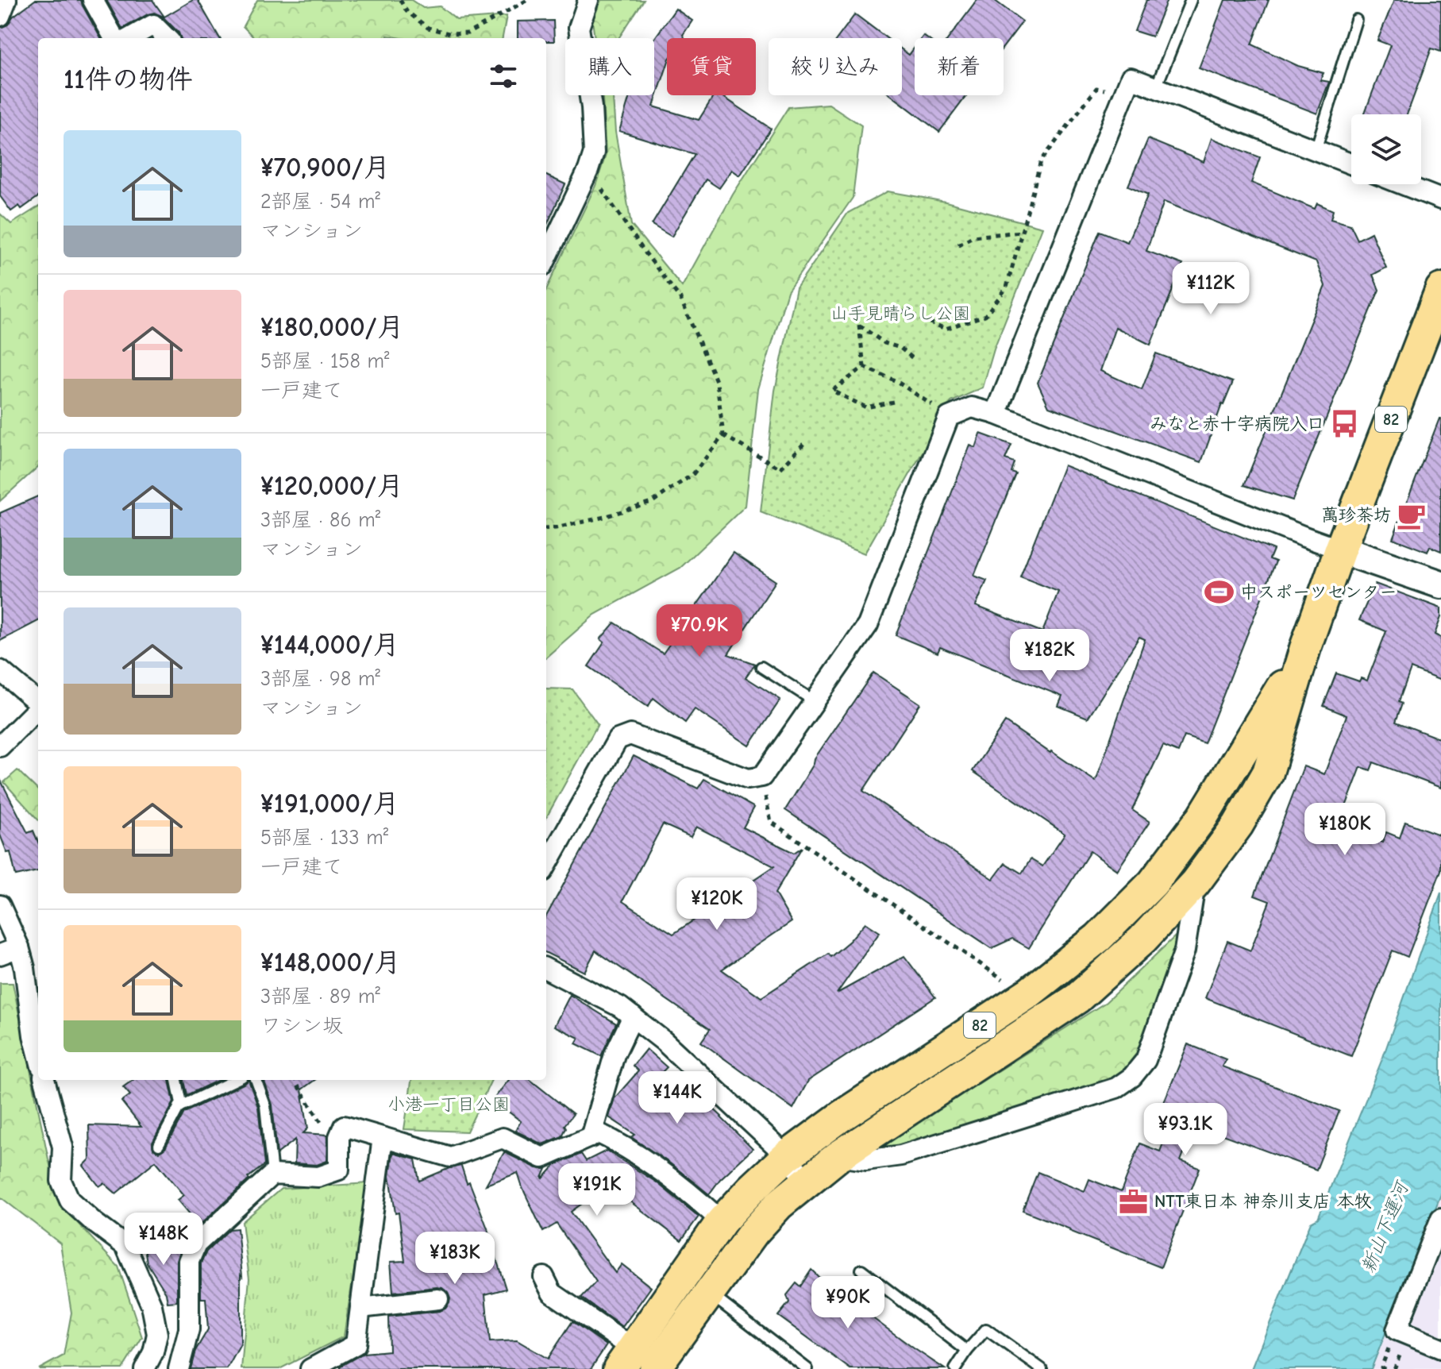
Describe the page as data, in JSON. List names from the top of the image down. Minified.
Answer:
{"streets":{"main road":["82"]},"water":["新山下運河"],"parks":["山手見晴らし公園","小港一丁目公園"],"places":{"bus stop":["みなと赤十字病院入口"],"cafe":["萬珍茶坊"],"sports":["中スポーツセンター"],"office":["NTT東日本 神奈川支店 本牧"]},"page":{"chip":["購入","賃貸","絞り込み","新着"],"heading":"11件の物件","list":[{"name":"¥70,900/月","note":"2部屋 · 54 m² · マンション"},{"name":"¥180,000/月","note":"5部屋 · 158 m² · 一戸建て"},{"name":"¥120,000/月","note":"3部屋 · 86 m² · マンション"},{"name":"¥144,000/月","note":"3部屋 · 98 m² · マンション"},{"name":"¥191,000/月","note":"5部屋 · 133 m² · 一戸建て"},{"name":"¥148,000/月","note":"3部屋 · 89 m² · ワシン坂"}],"price":["¥112K","¥70.9K","¥182K","¥180K","¥120K","¥144K","¥93.1K","¥191K","¥148K","¥183K","¥90K"]}}
